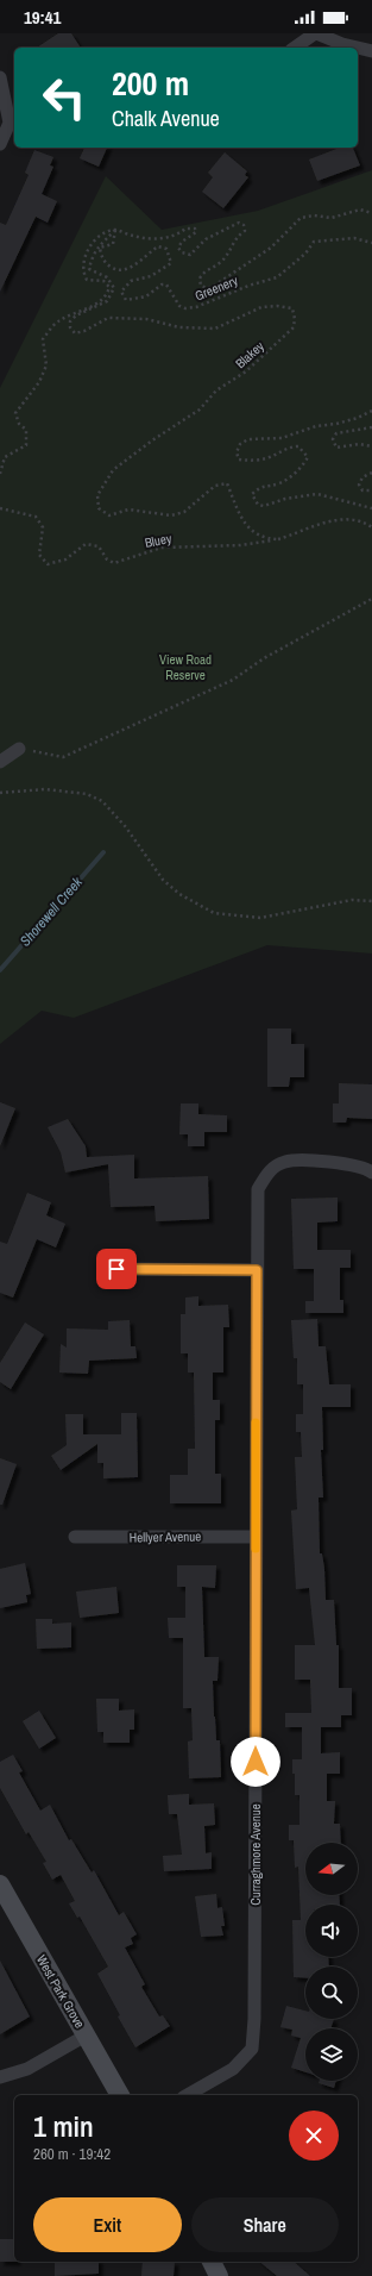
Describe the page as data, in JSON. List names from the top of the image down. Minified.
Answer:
{"streets":{"main road":["West Park Grove"],"street":["Hellyer Avenue","Curraghmore Avenue"],"path":["Greenery","Blakey","Bluey"]},"crossings":[["Greenery","Blakey"],["Blakey","Bluey"],["Hellyer Avenue","Curraghmore Avenue"]],"water":["Shorewell Creek"],"parks":["View Road Reserve"],"north":"left","page":{"status":"19:41","turn":["200 m","Chalk Avenue"],"heading":["1 min","260 m · 19:42"],"buttons":["Exit","Share"]}}
